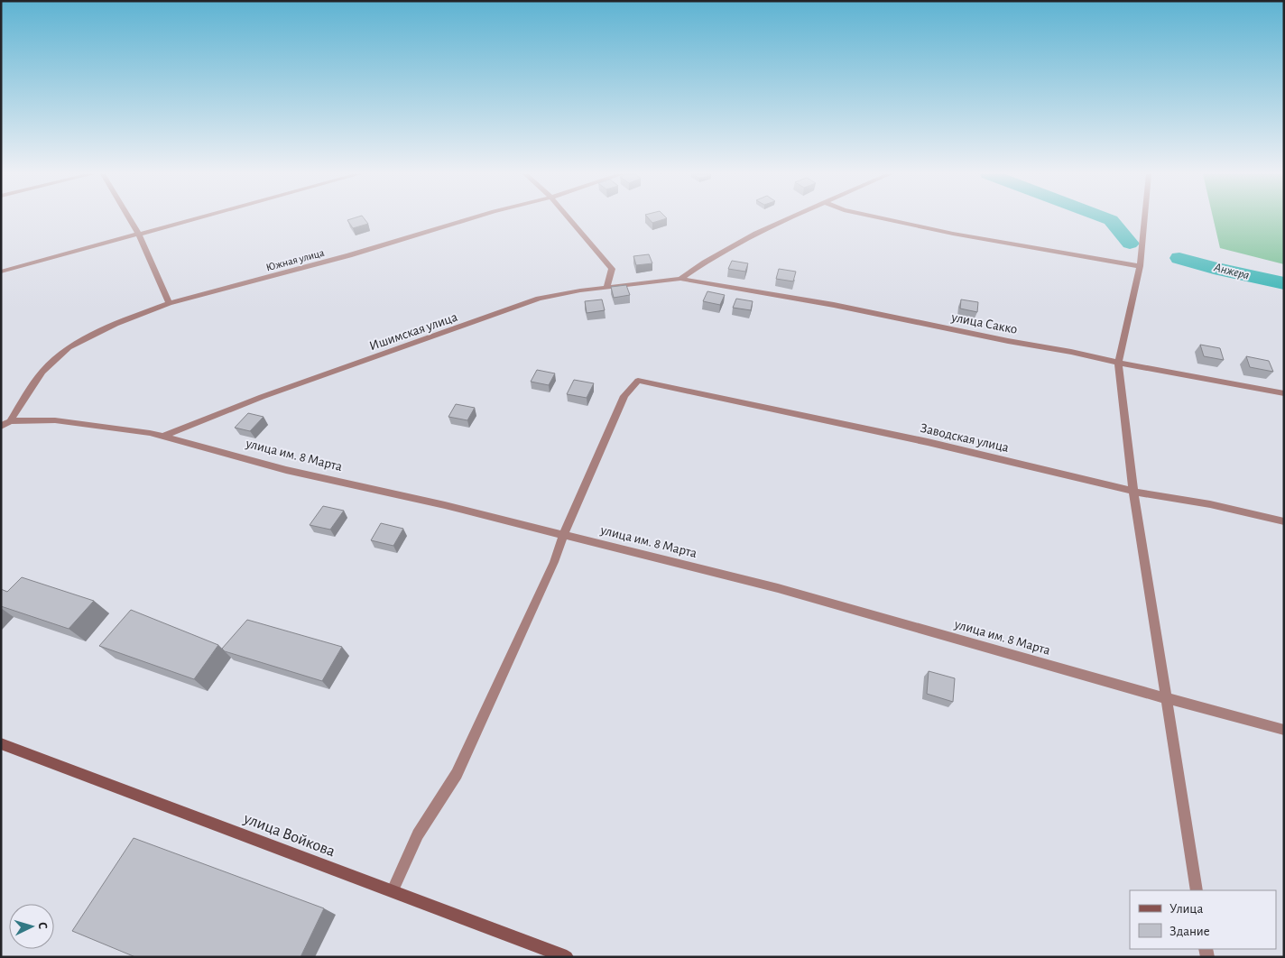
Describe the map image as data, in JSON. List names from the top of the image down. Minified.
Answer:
{"streets":{"street":["Южная улица","улица Сакко","Ишимская улица","Заводская улица","улица им. 8 Марта","улица Войкова"]},"crossings":[["Южная улица","улица им. 8 Марта"],["улица Сакко","Ишимская улица"],["Ишимская улица","улица им. 8 Марта"],["Заводская улица","улица им. 8 Марта"]],"water":["Анжера"],"legend":["Улица","Здание"],"north":"right"}
